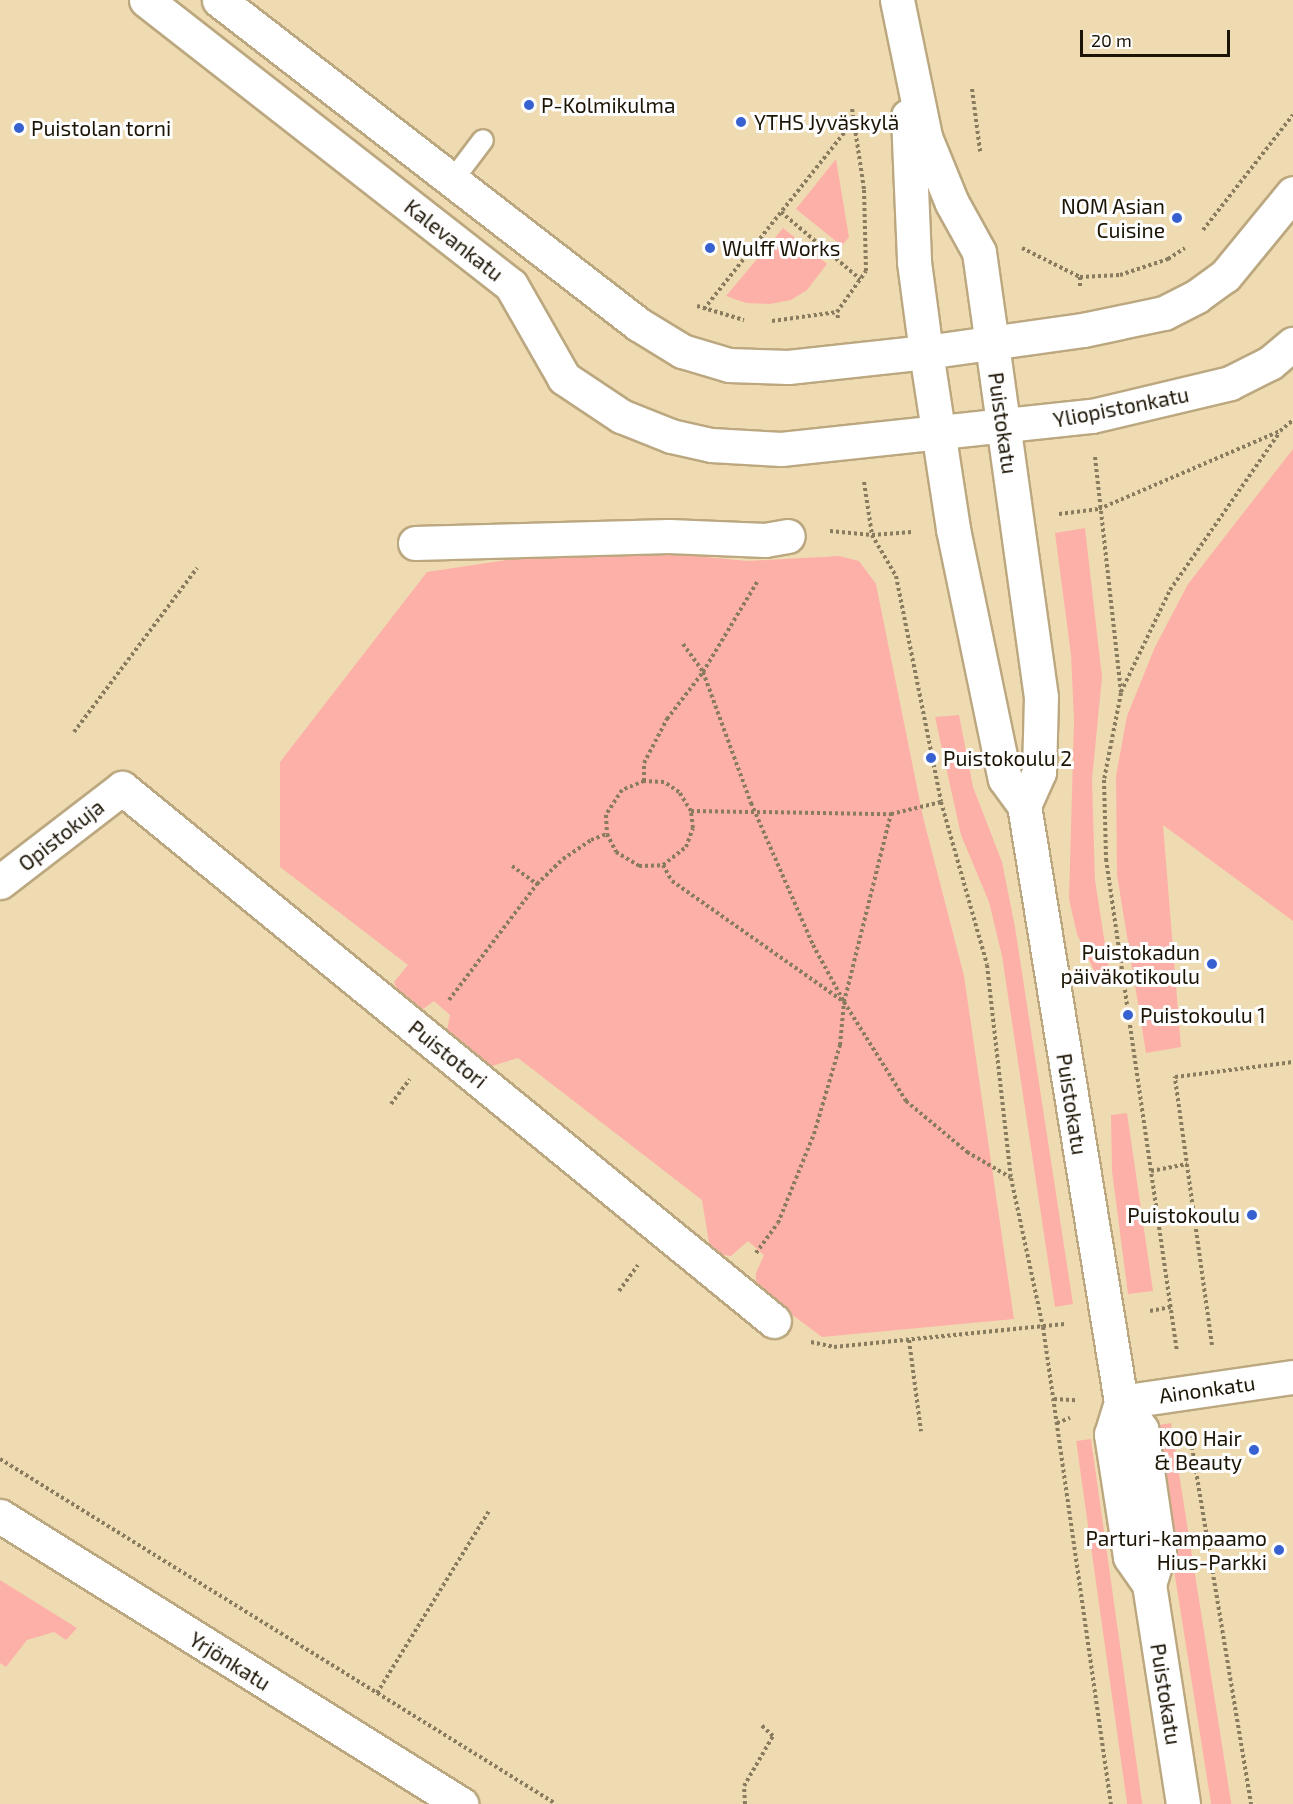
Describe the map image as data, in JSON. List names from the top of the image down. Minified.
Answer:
{"streets":{"main road":["Kalevankatu","Yliopistonkatu","Puistokatu","Opistokuja","Puistotori","Ainonkatu","Yrjönkatu"]},"crossings":[["Kalevankatu","Yliopistonkatu"],["Kalevankatu","Puistokatu"],["Yliopistonkatu","Puistokatu"],["Puistokatu","Ainonkatu"],["Opistokuja","Puistotori"]],"places":["P-Kolmikulma","YTHS Jyväskylä","Puistolan torni","NOM Asian Cuisine","Wulff Works","Puistokoulu 2","Puistokadun päiväkotikoulu","Puistokoulu 1","Puistokoulu","KOO Hair & Beauty","Parturi-kampaamo Hius-Parkki"],"scale_bar":"20 m"}
